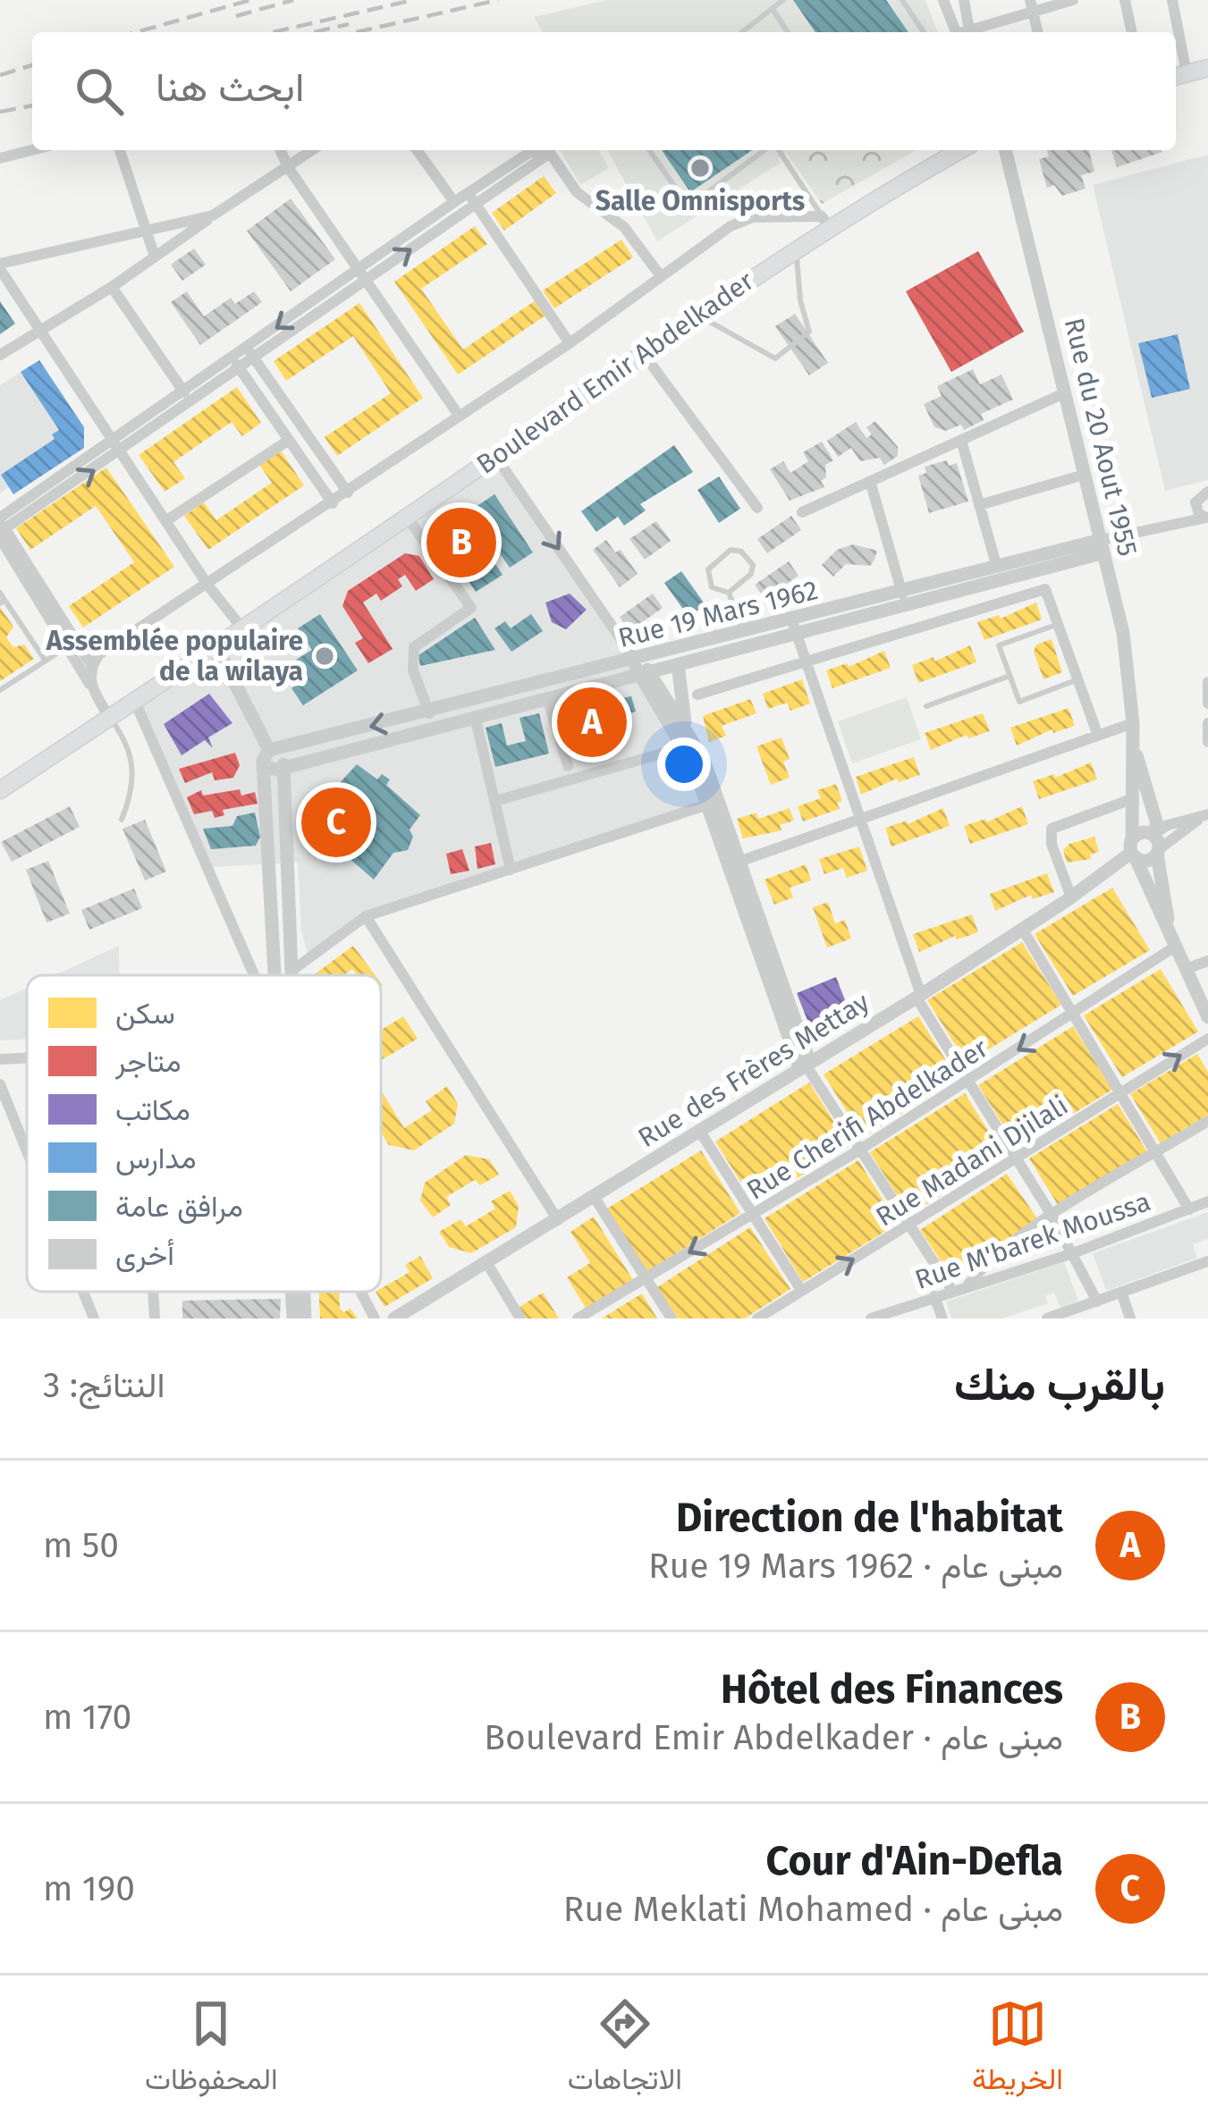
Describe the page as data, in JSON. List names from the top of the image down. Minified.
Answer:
{"streets":{"main road":["Boulevard Emir Abdelkader"],"street":["Rue du 20 Aout 1955","Rue 19 Mars 1962","Rue des Frères Mettay","Rue Cherifi Abdelkader","Rue Madani Djilali","Rue M'barek Moussa"]},"crossings":[["Rue du 20 Aout 1955","Rue 19 Mars 1962"]],"one_way":["Rue Cherifi Abdelkader","Rue Madani Djilali"],"places":["Salle Omnisports","Assemblée populaire de la wilaya"],"legend":["سكن","متاجر","مكاتب","مدارس","مرافق عامة","أخرى"],"page":{"search":"ابحث هنا","pins":["B","A","C"],"heading":["بالقرب منك","النتائج: 3"],"list":[{"mark":"A","name":"Direction de l'habitat","note":"مبنى عام · Rue 19 Mars 1962","value":"50 m"},{"mark":"B","name":"Hôtel des Finances","note":"مبنى عام · Boulevard Emir Abdelkader","value":"170 m"},{"mark":"C","name":"Cour d'Ain-Defla","note":"مبنى عام · Rue Meklati Mohamed","value":"190 m"}],"nav":["الخريطة","الاتجاهات","المحفوظات"]}}
